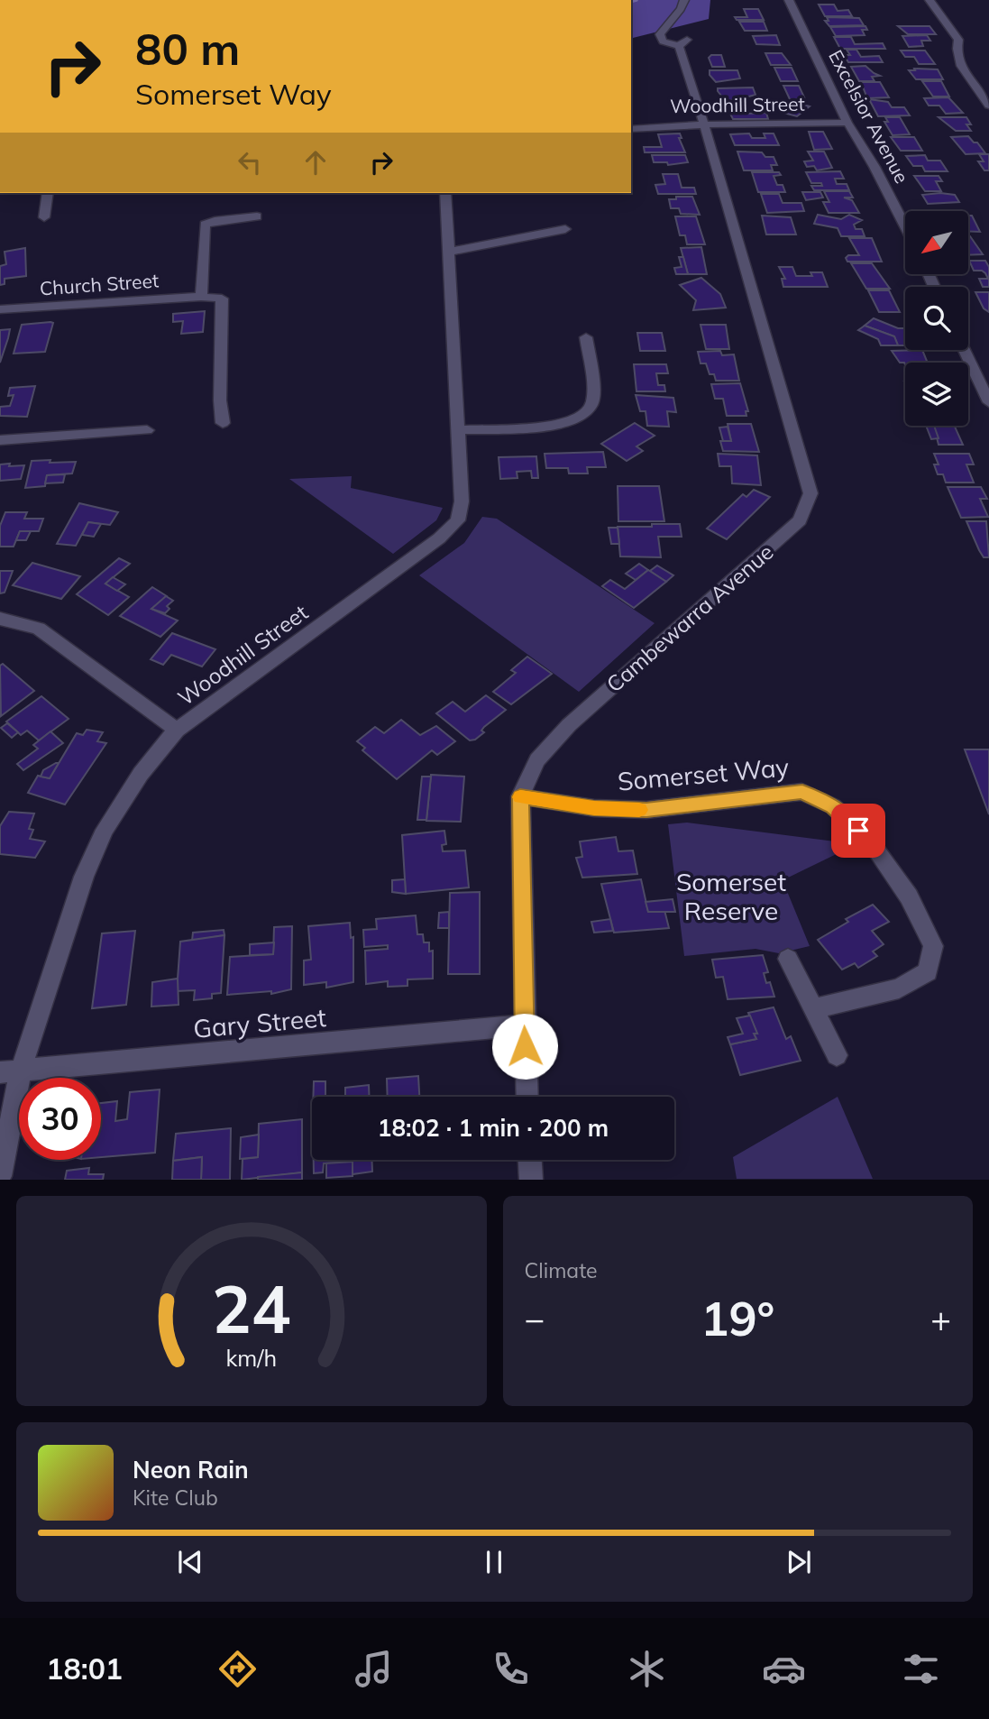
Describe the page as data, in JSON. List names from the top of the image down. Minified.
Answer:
{"streets":{"street":["Woodhill Street","Excelsior Avenue","Church Street","Cambewarra Avenue","Somerset Way","Gary Street"]},"crossings":[["Woodhill Street","Excelsior Avenue"],["Woodhill Street","Cambewarra Avenue"],["Woodhill Street","Gary Street"],["Cambewarra Avenue","Somerset Way"],["Cambewarra Avenue","Gary Street"]],"parks":["Somerset Reserve"],"north":"bottom left","page":{"turn":["80 m","Somerset Way"],"limit":"30","trip":"18:02 · 1 min · 200 m","tile":"Climate","heat":["−","19°","+"],"song":["Neon Rain","Kite Club"],"tabs":"18:01","gauge":["24","km/h"]}}
